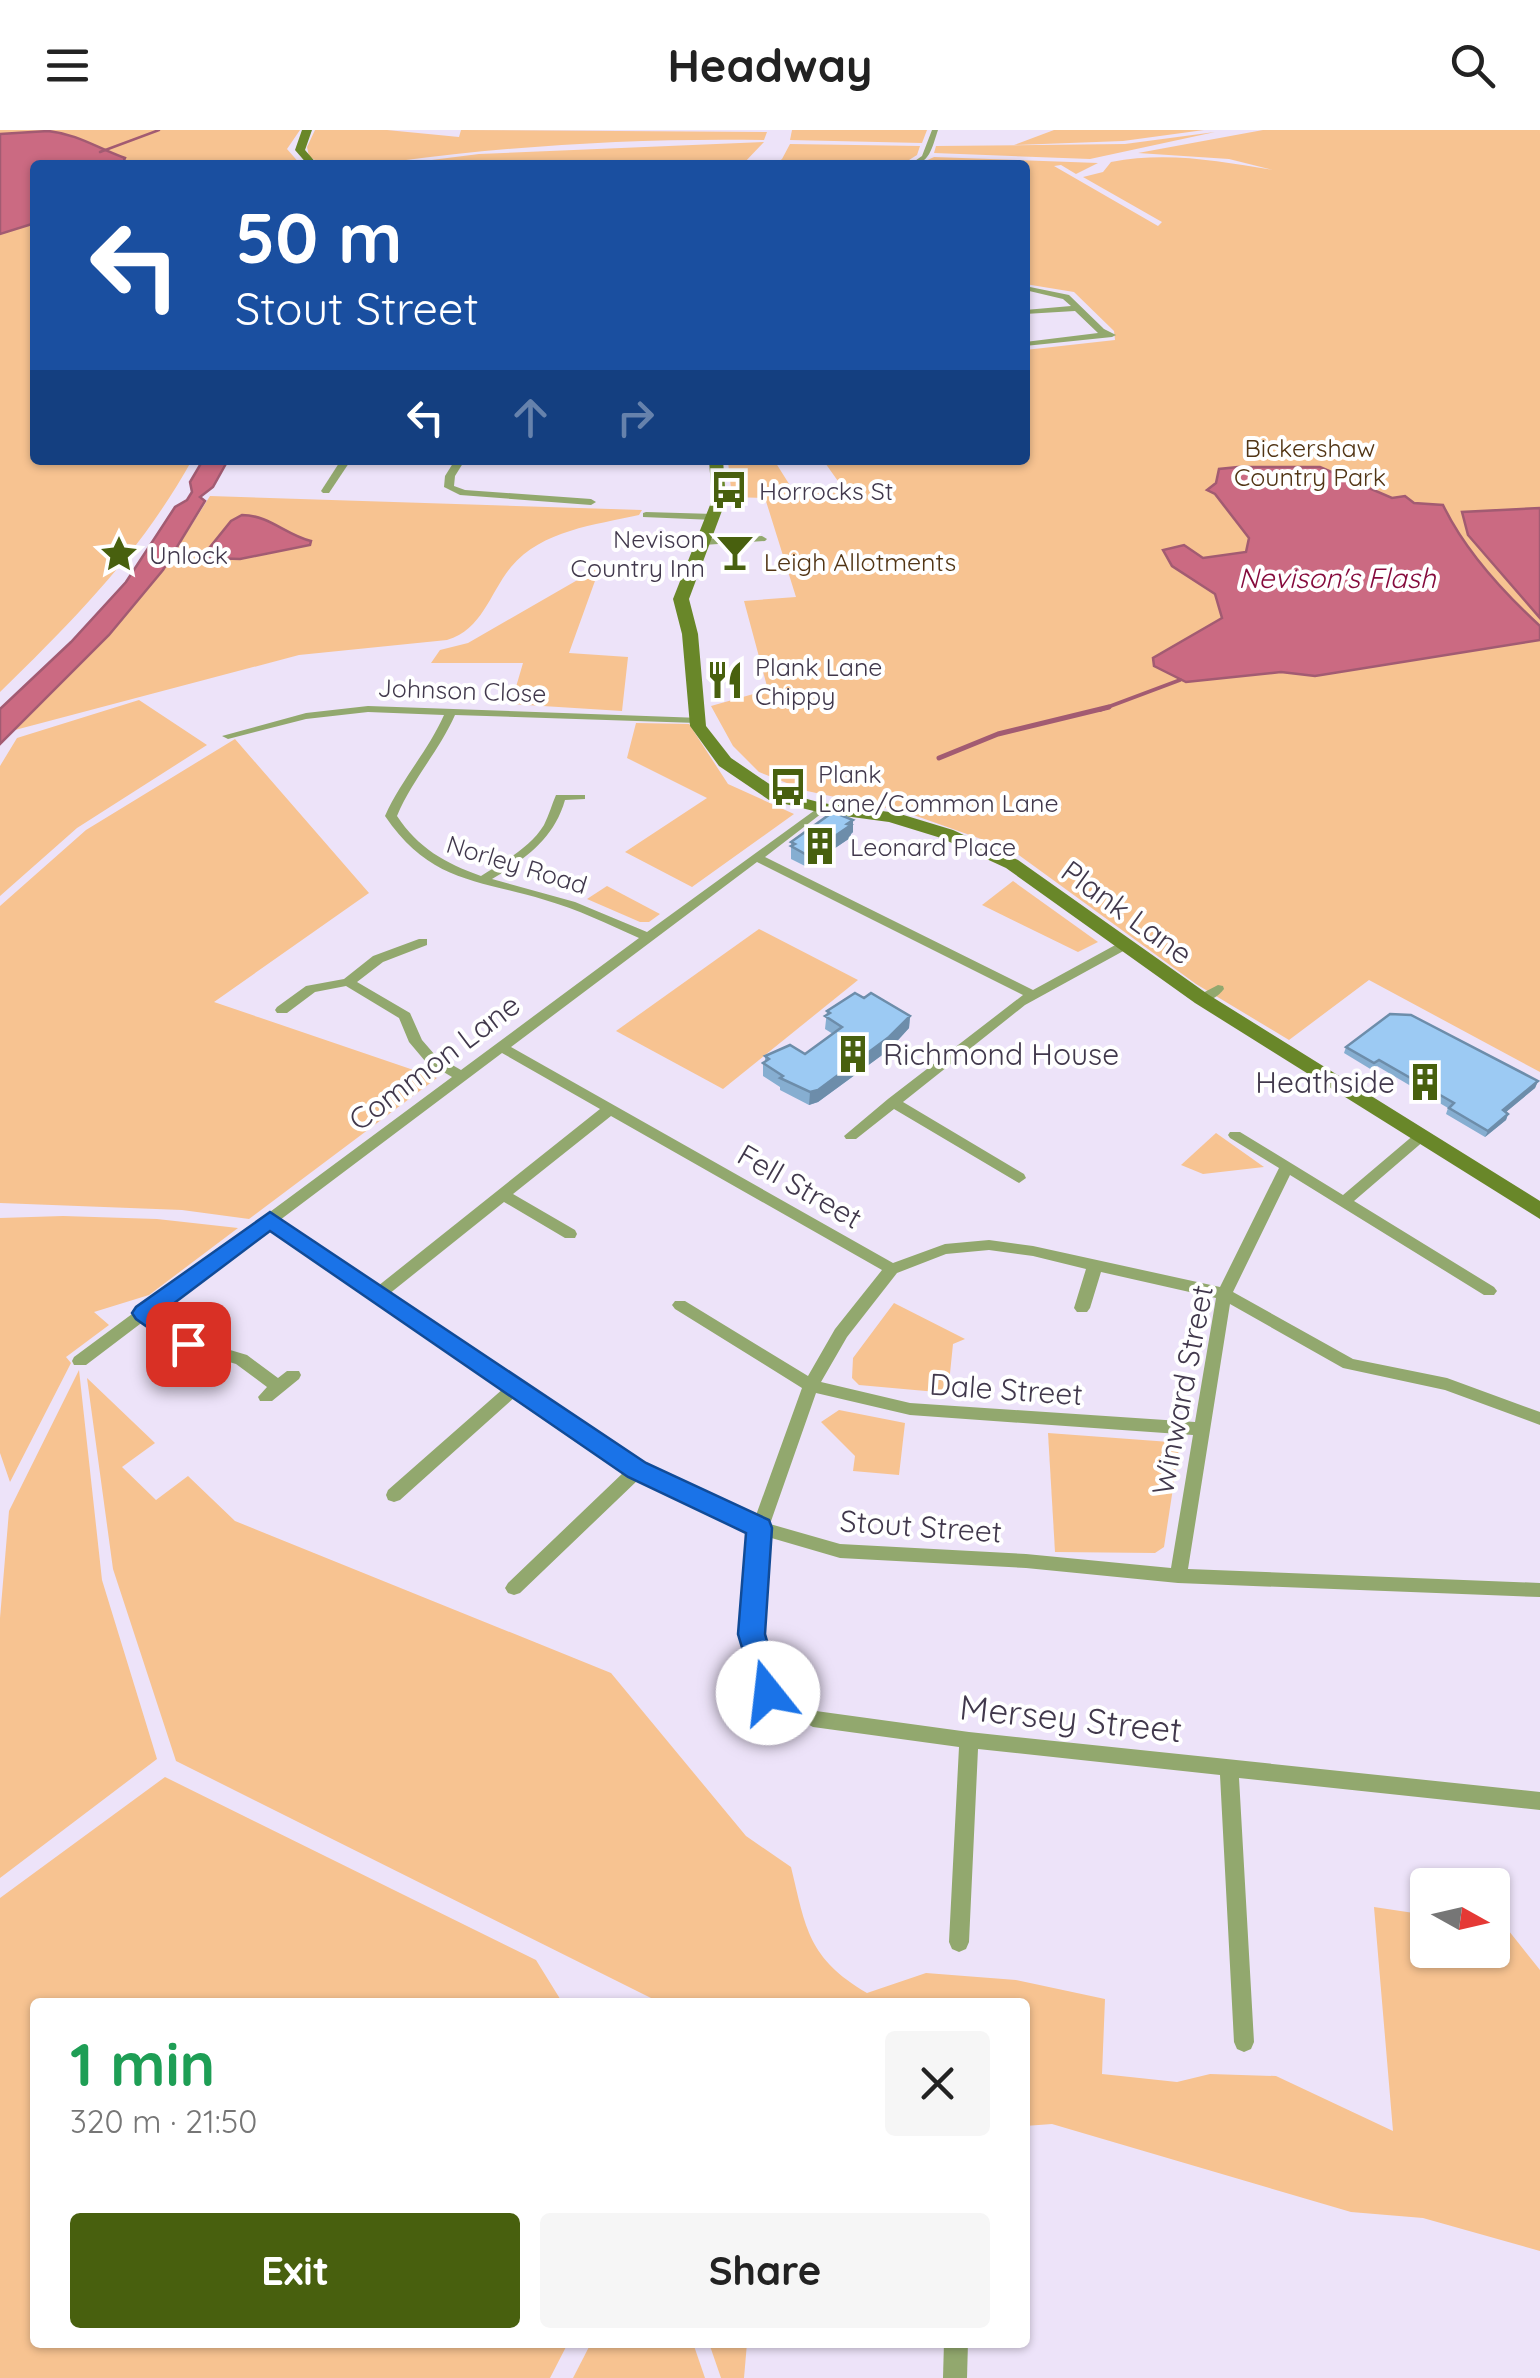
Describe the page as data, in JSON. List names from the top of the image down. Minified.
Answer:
{"streets":{"street":["Johnson Close","Norley Road","Plank Lane","Common Lane","Fell Street","Dale Street","Winward Street","Stout Street","Mersey Street"]},"crossings":[["Johnson Close","Norley Road"],["Johnson Close","Plank Lane"],["Norley Road","Common Lane"],["Plank Lane","Common Lane"],["Common Lane","Fell Street"],["Common Lane","Stout Street"],["Fell Street","Mersey Street"],["Dale Street","Winward Street"],["Dale Street","Mersey Street"],["Winward Street","Stout Street"],["Stout Street","Mersey Street"]],"water":["Nevison's Flash"],"parks":["Bickershaw Country Park","Leigh Allotments"],"places":{"bus stop":["Horrocks St","Plank Lane/Common Lane"],"bar":["Nevison Country Inn"],"place":["Unlock"],"restaurant":["Plank Lane Chippy"],"building":["Leonard Place","Richmond House","Heathside"]},"north":"right","page":{"header":"Headway","turn":["50 m","Stout Street"],"heading":["1 min","320 m · 21:50"],"buttons":["Exit","Share"]}}
